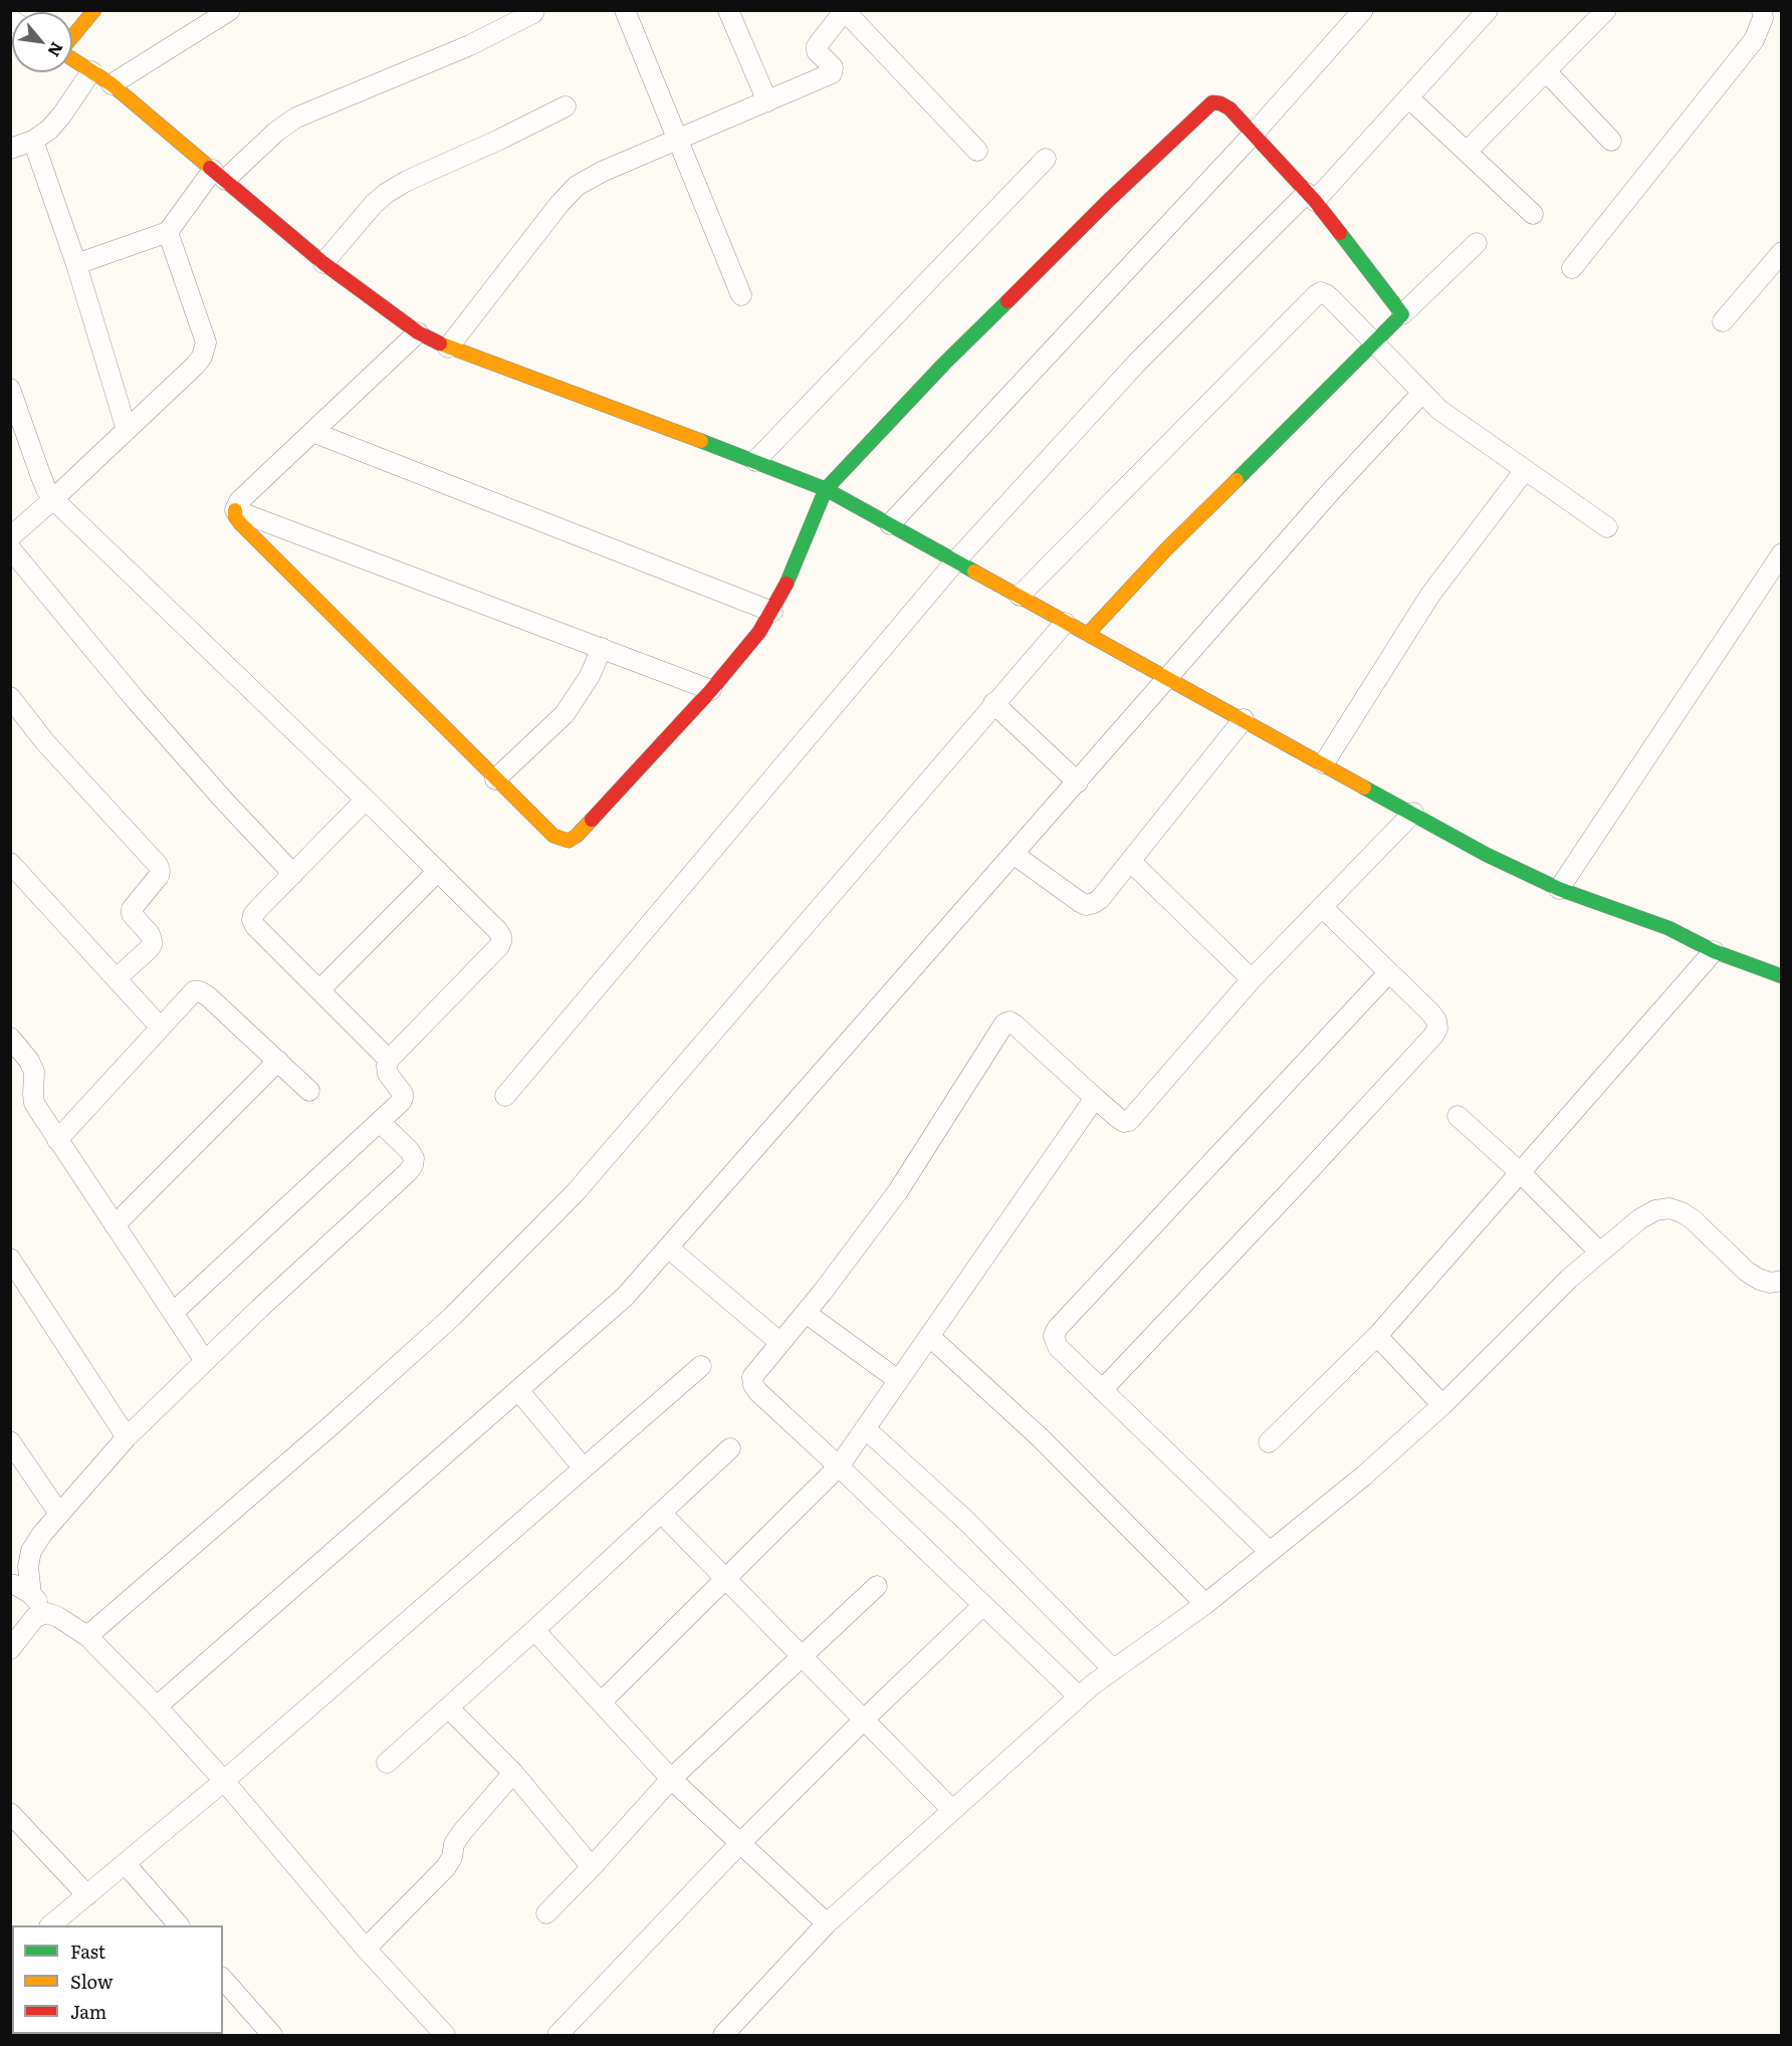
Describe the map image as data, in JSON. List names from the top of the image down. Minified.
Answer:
{"legend":["Fast","Slow","Jam"],"north":"bottom right"}
